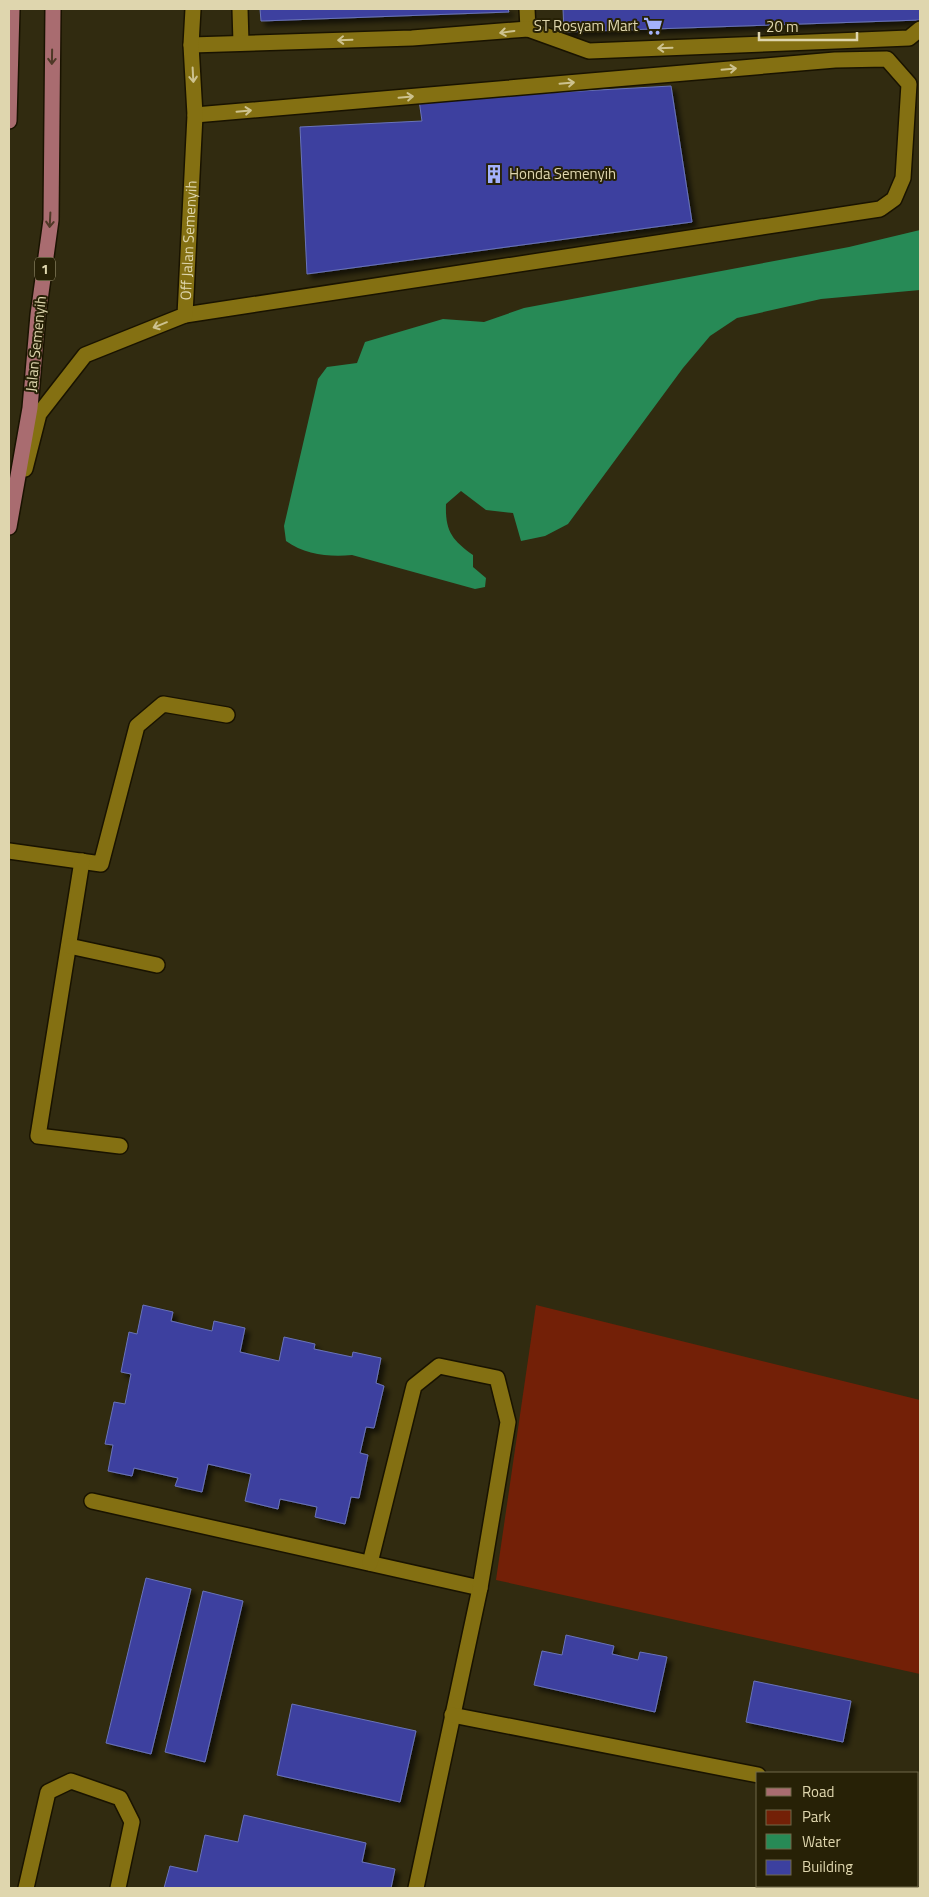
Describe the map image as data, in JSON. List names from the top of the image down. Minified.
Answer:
{"streets":{"main road":["1","Jalan Semenyih"],"lane":["Off Jalan Semenyih"]},"one_way":["Off Jalan Semenyih","Jalan Semenyih"],"places":{"supermarket":["ST Rosyam Mart"],"building":["Honda Semenyih"]},"legend":["Road","Park","Water","Building"],"scale_bar":"20 m"}
